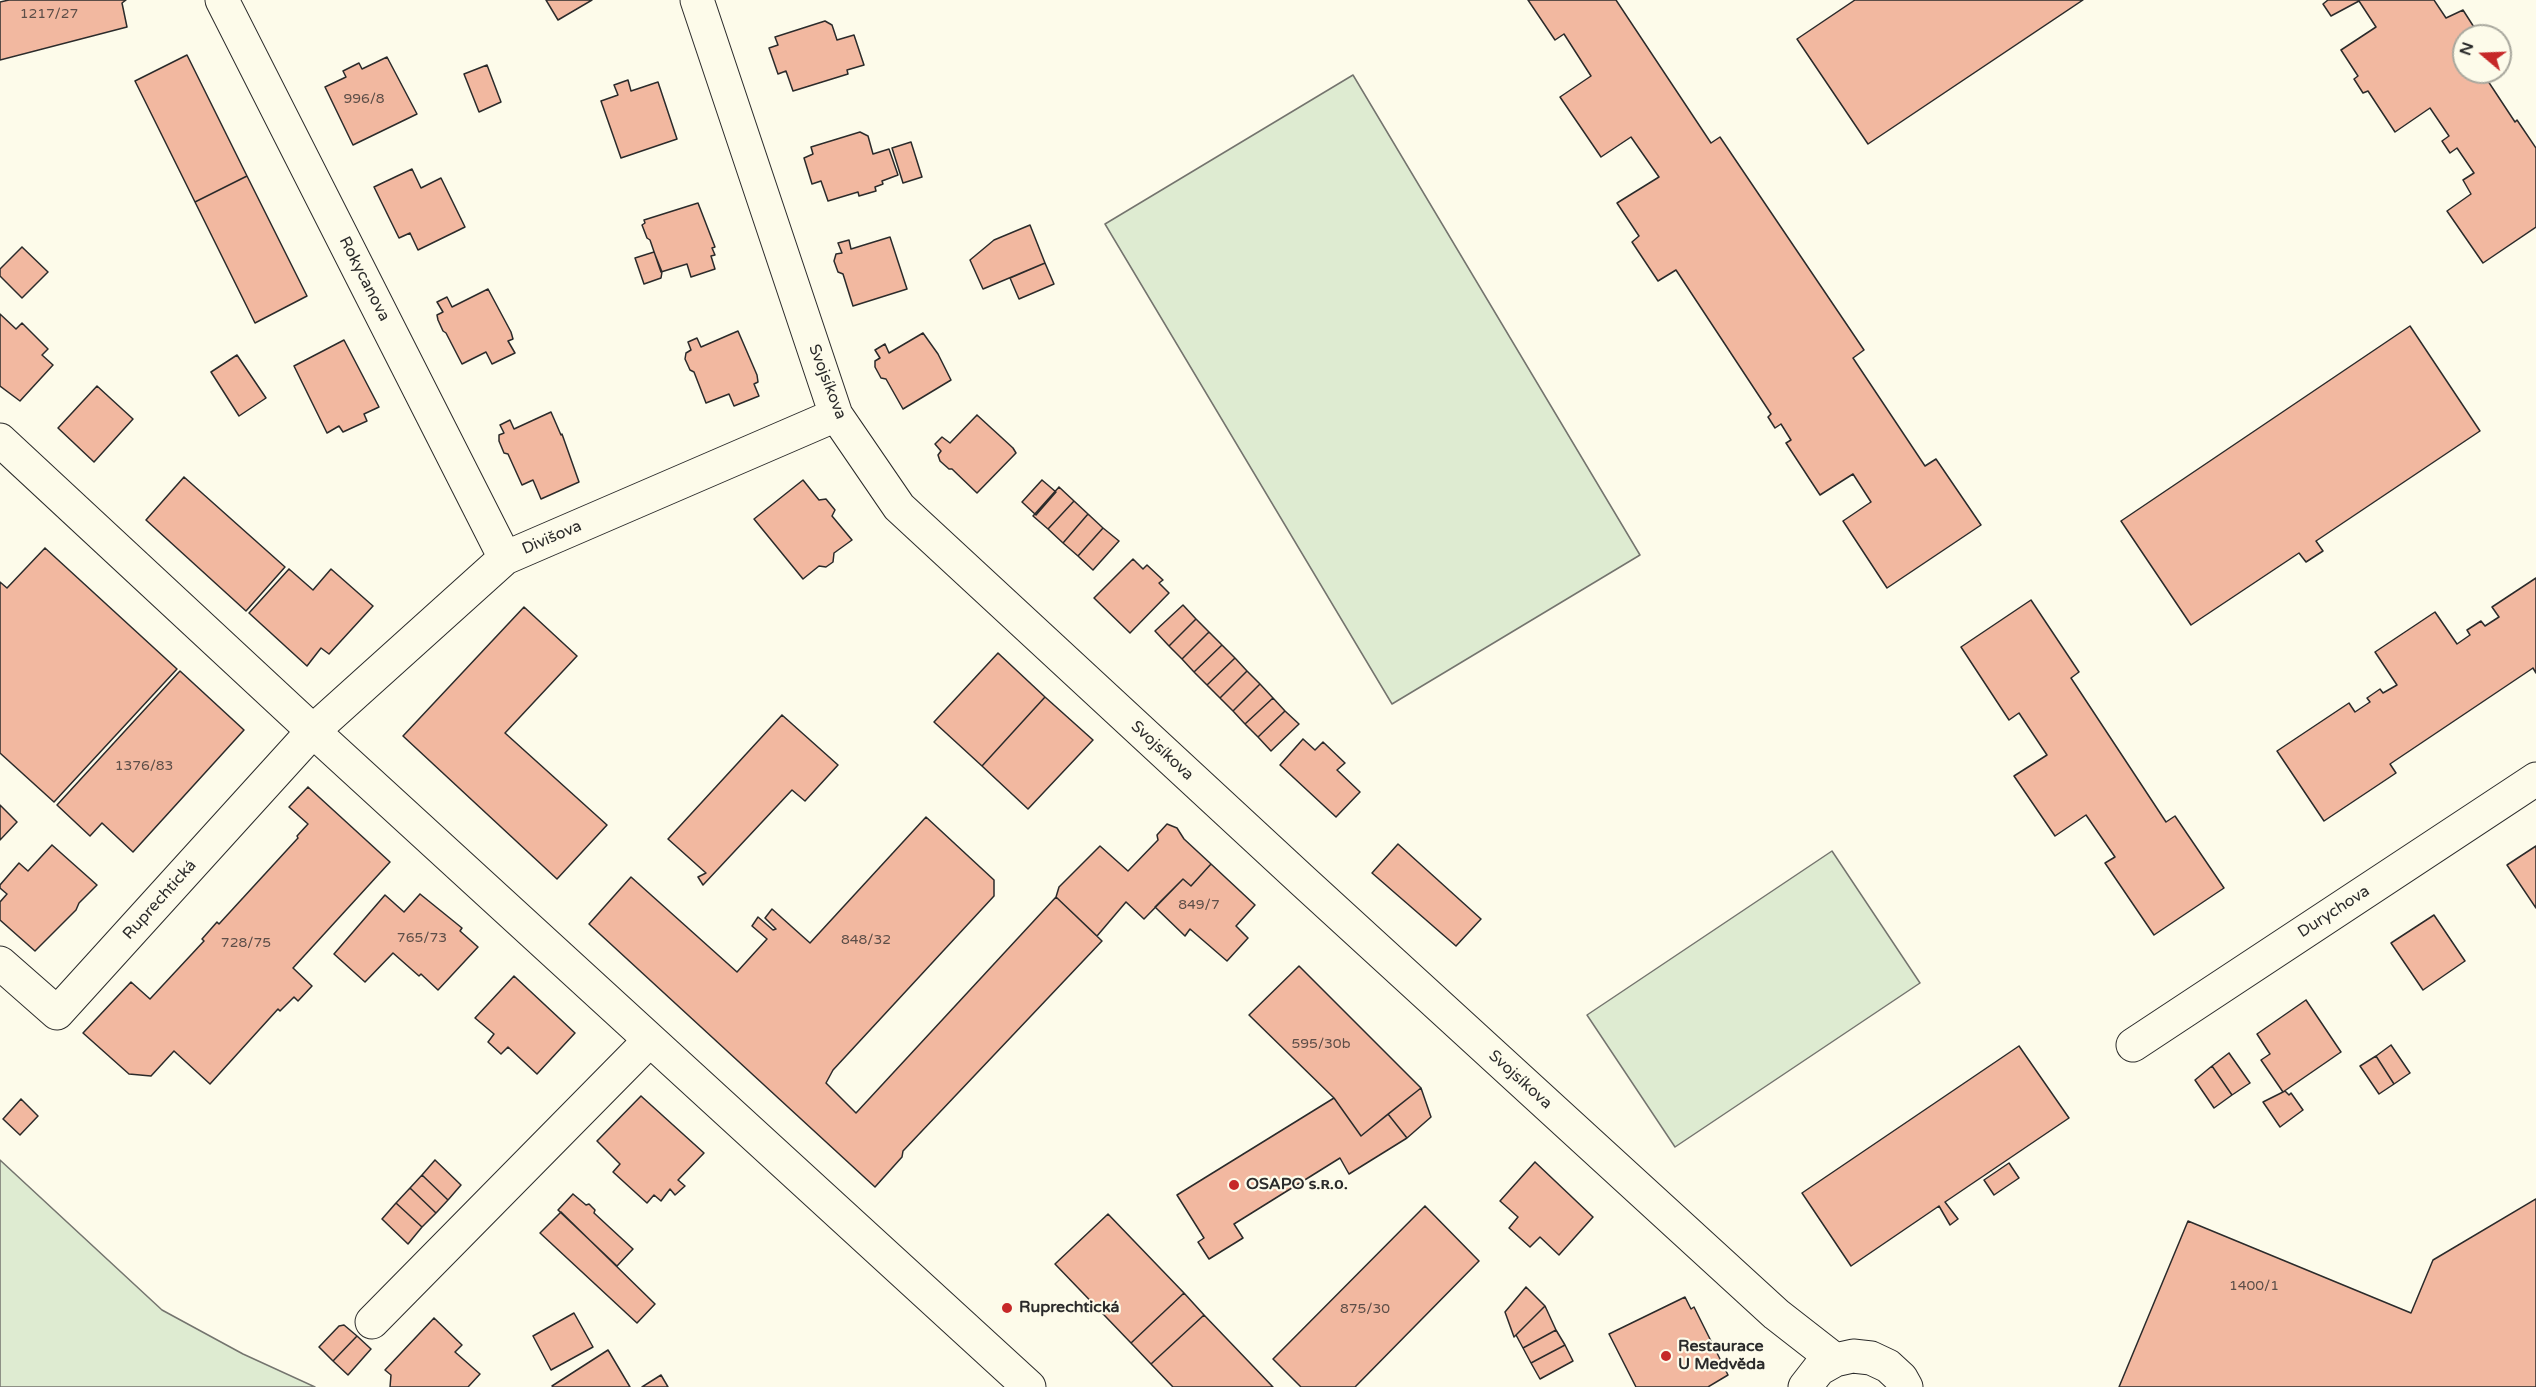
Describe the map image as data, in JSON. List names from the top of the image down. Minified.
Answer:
{"streets":{"street":["Rokycanova","Svojsíkova","Divišova","Ruprechtická","Durychova"]},"crossings":[["Rokycanova","Divišova"],["Svojsíkova","Divišova"],["Divišova","Ruprechtická"]],"places":["OSAPO s.ʀ.ᴏ.","Ruprechtická","Restaurace U Medvěda"],"house_numbers":["1217/27","996/8","1376/83","849/7","765/73","848/32","728/75","595/30b","1400/1","875/30"],"north":"left"}
